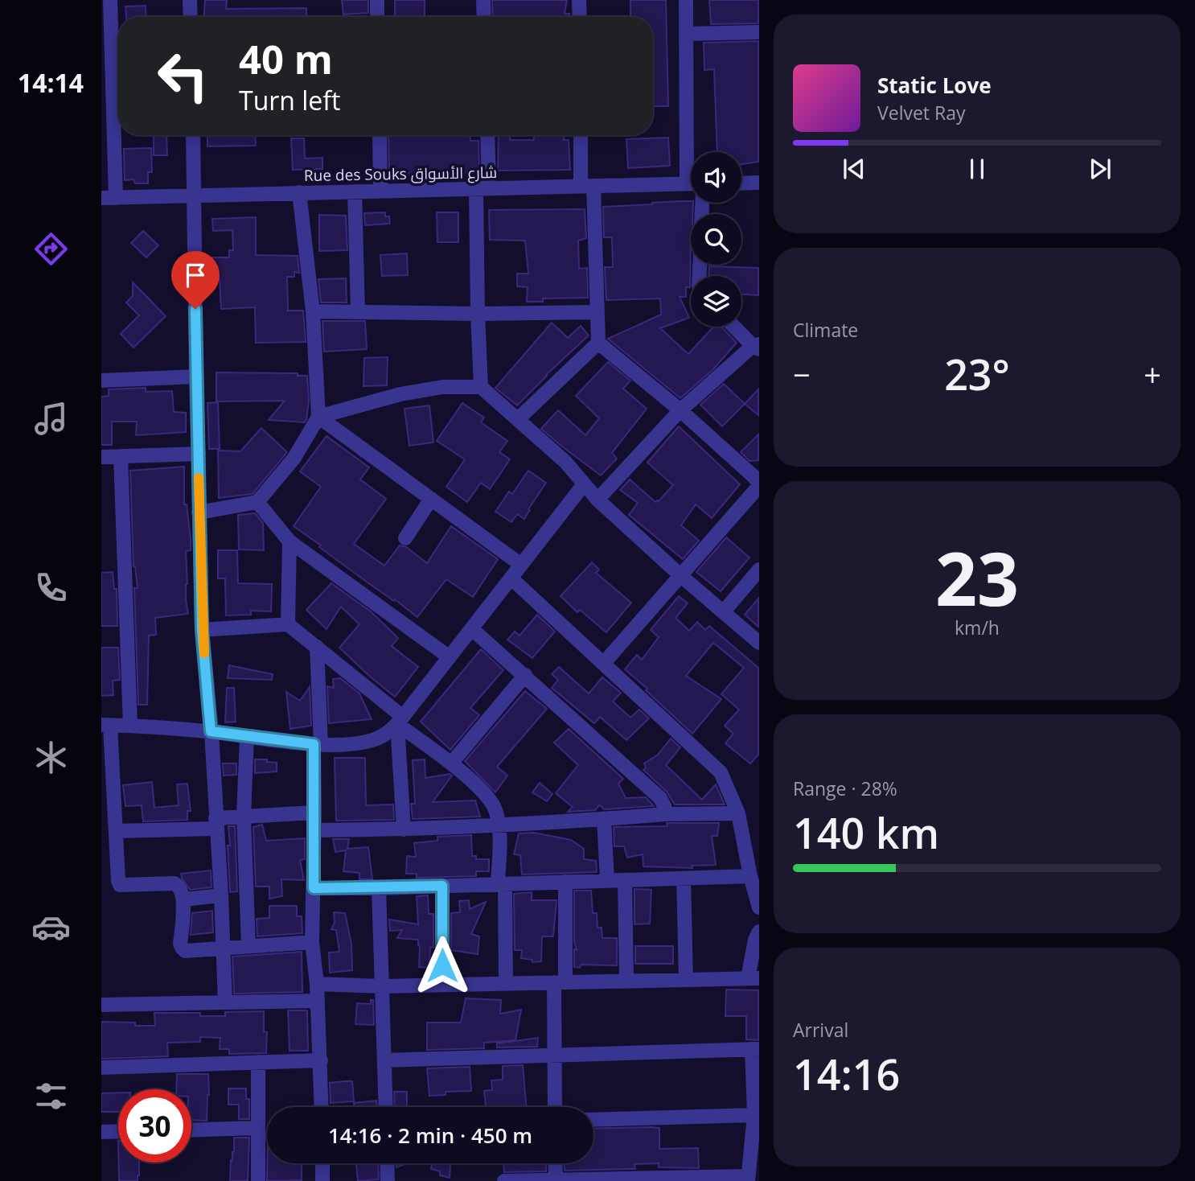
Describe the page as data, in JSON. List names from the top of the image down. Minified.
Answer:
{"streets":{"street":["Rue des Souks شارع الأسواق"]},"page":{"tabs":"14:14","turn":["40 m","Turn left"],"song":["Static Love","Velvet Ray"],"tile":["Climate",["23","km/h"],["Range · 28%","140 km"],["Arrival","14:16"]],"heat":["−","23°","+"],"limit":"30","trip":"14:16 · 2 min · 450 m"}}
